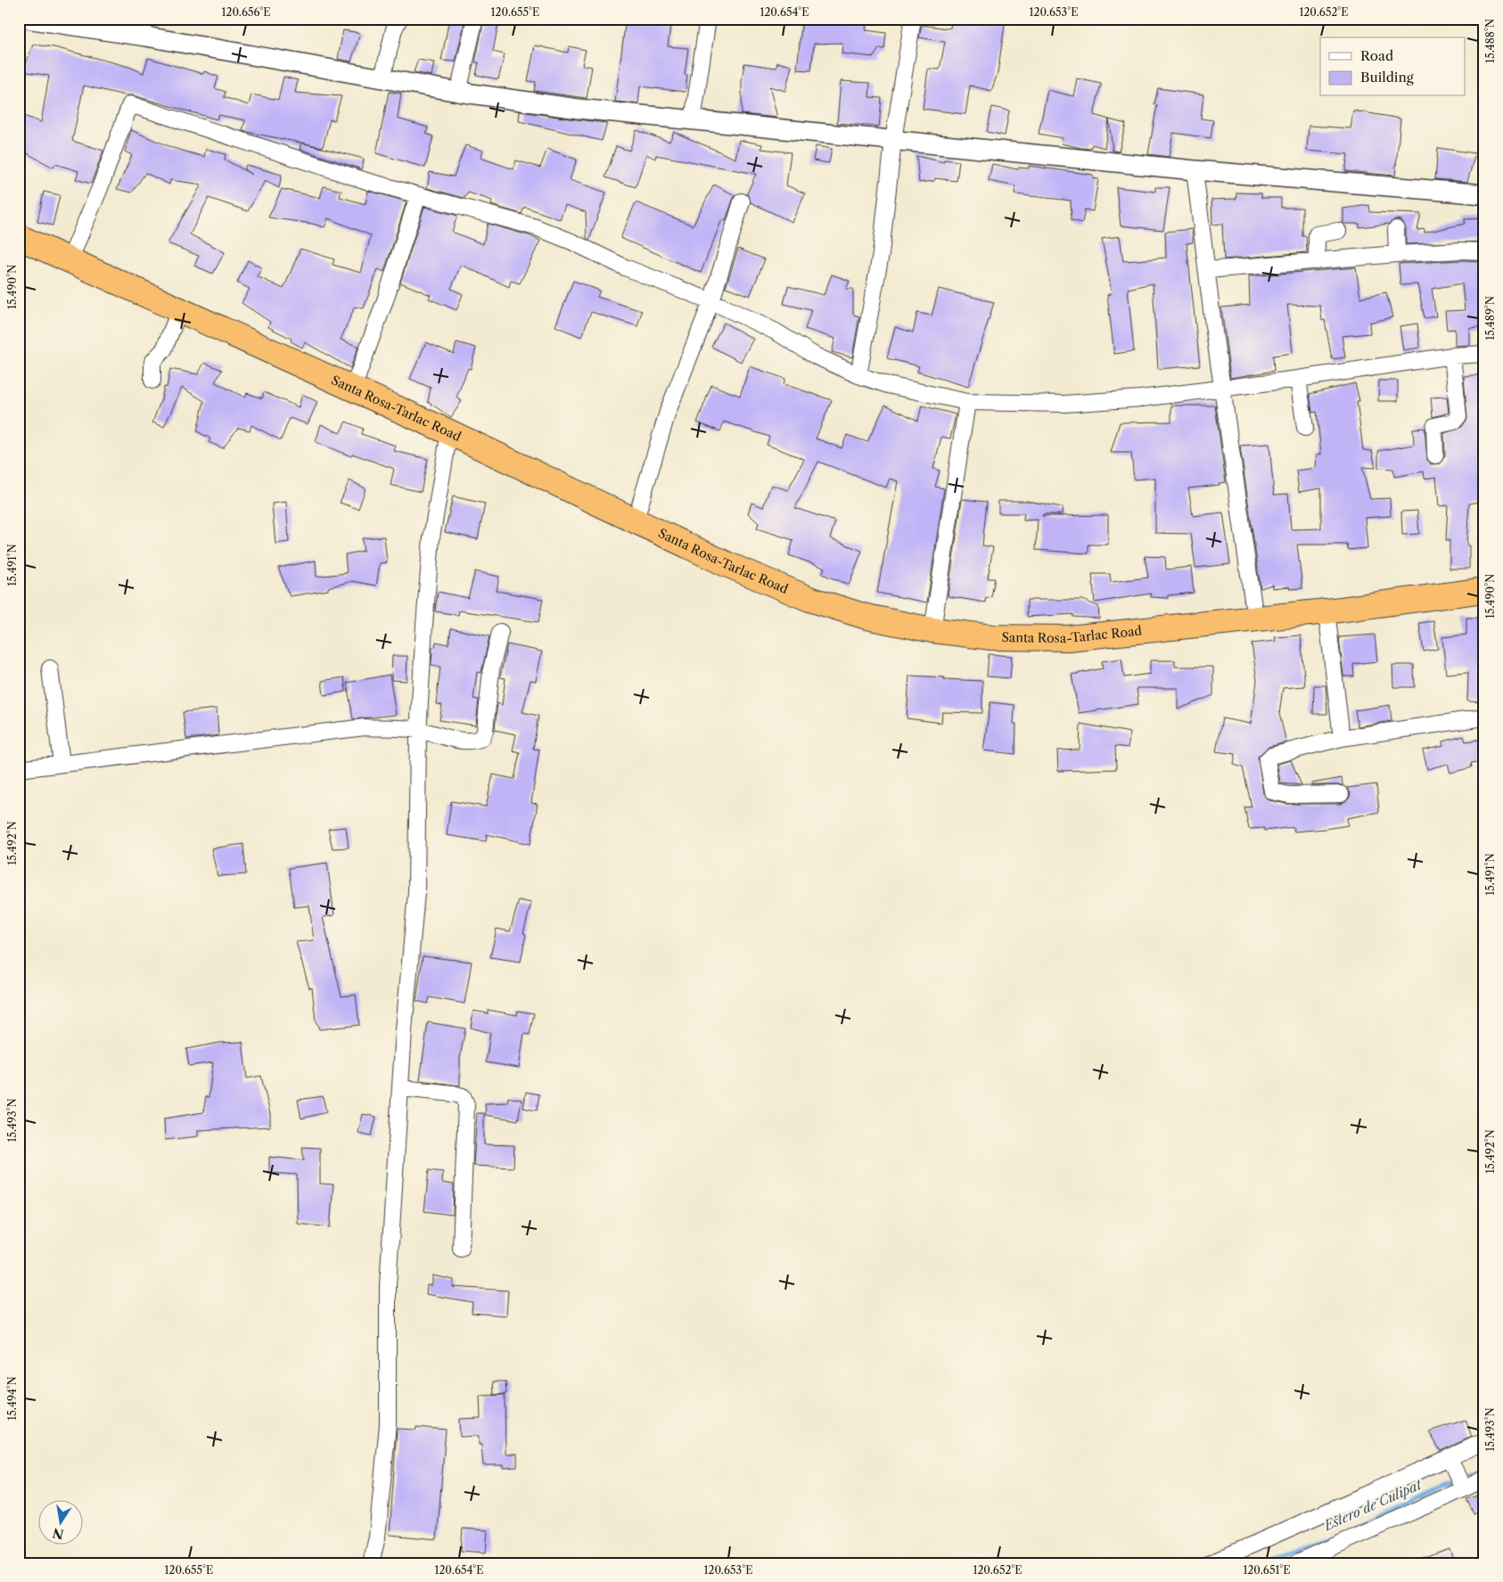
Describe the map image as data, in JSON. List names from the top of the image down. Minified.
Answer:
{"streets":{"highway":["Santa Rosa-Tarlac Road"]},"water":["Estero de Culipat"],"legend":["Road","Building"],"north":"bottom","coordinates":["120.656°E","120.655°E","120.654°E","120.653°E","120.652°E","15.488°N","15.490°N","15.489°N","15.491°N","15.492°N","15.493°N","15.494°N","120.651°E"]}
